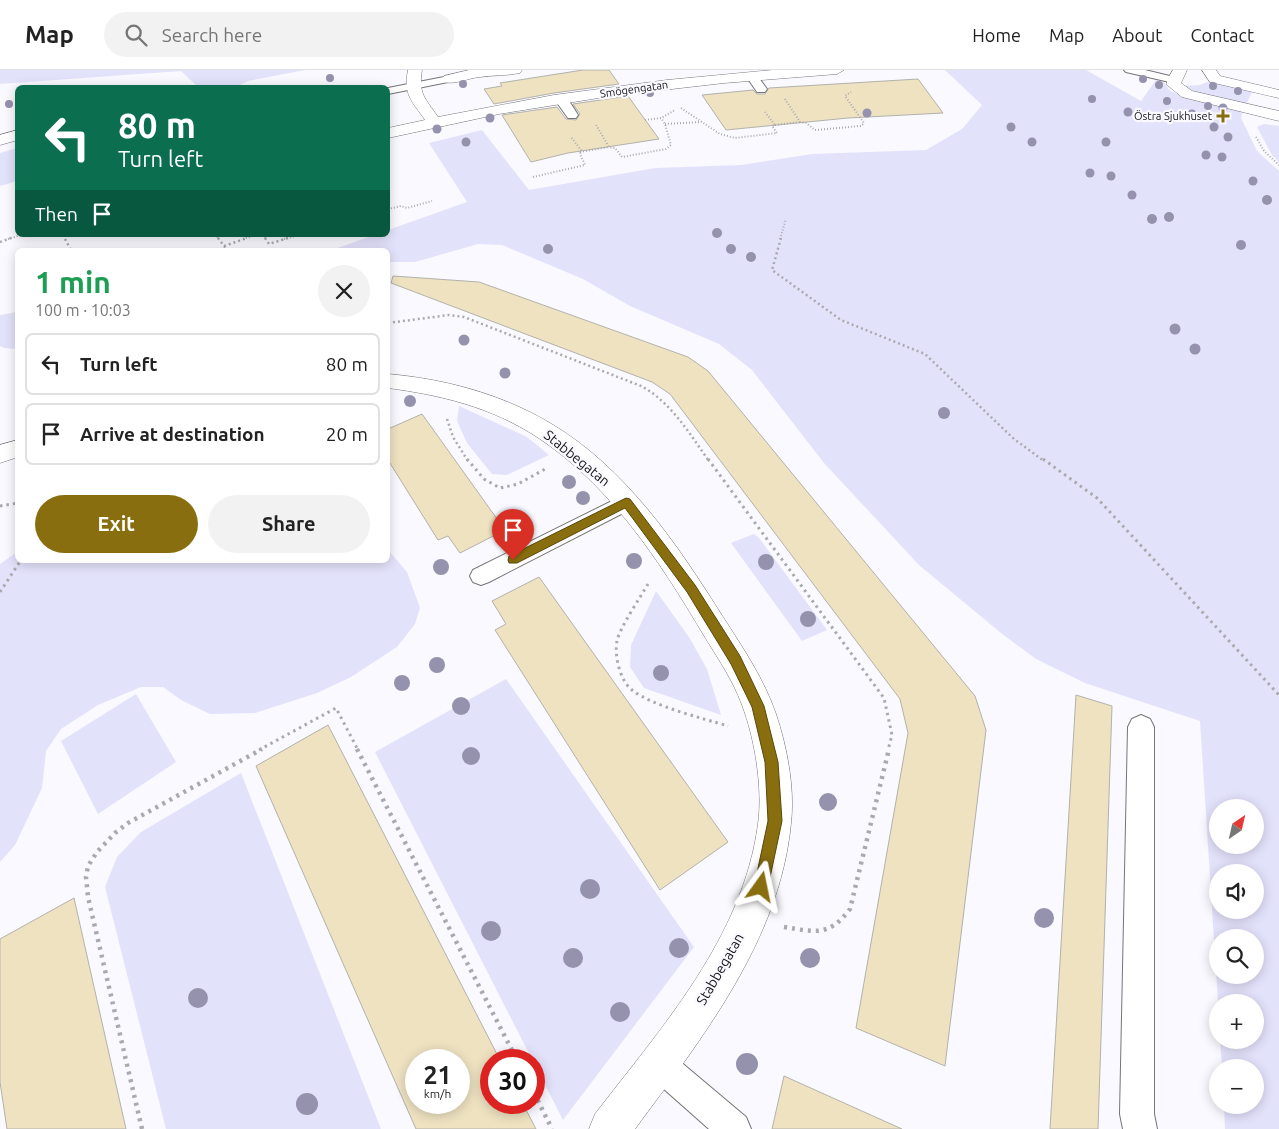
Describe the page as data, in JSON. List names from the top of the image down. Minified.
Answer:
{"streets":{"street":["Smögengatan","Stabbegatan"]},"places":{"health":["Östra Sjukhuset"]},"north":"top right","page":{"header":"Map","search":"Search here","nav":["Home","Map","About","Contact"],"turn":["80 m","Turn left"],"then":"Then","heading":["1 min","100 m · 10:03"],"list":[{"name":"Turn left","value":"80 m"},{"name":"Arrive at destination","value":"20 m"}],"buttons":["Exit","Share"],"map_buttons":["+","−"],"speed":"21 km/h","limit":"30"}}
